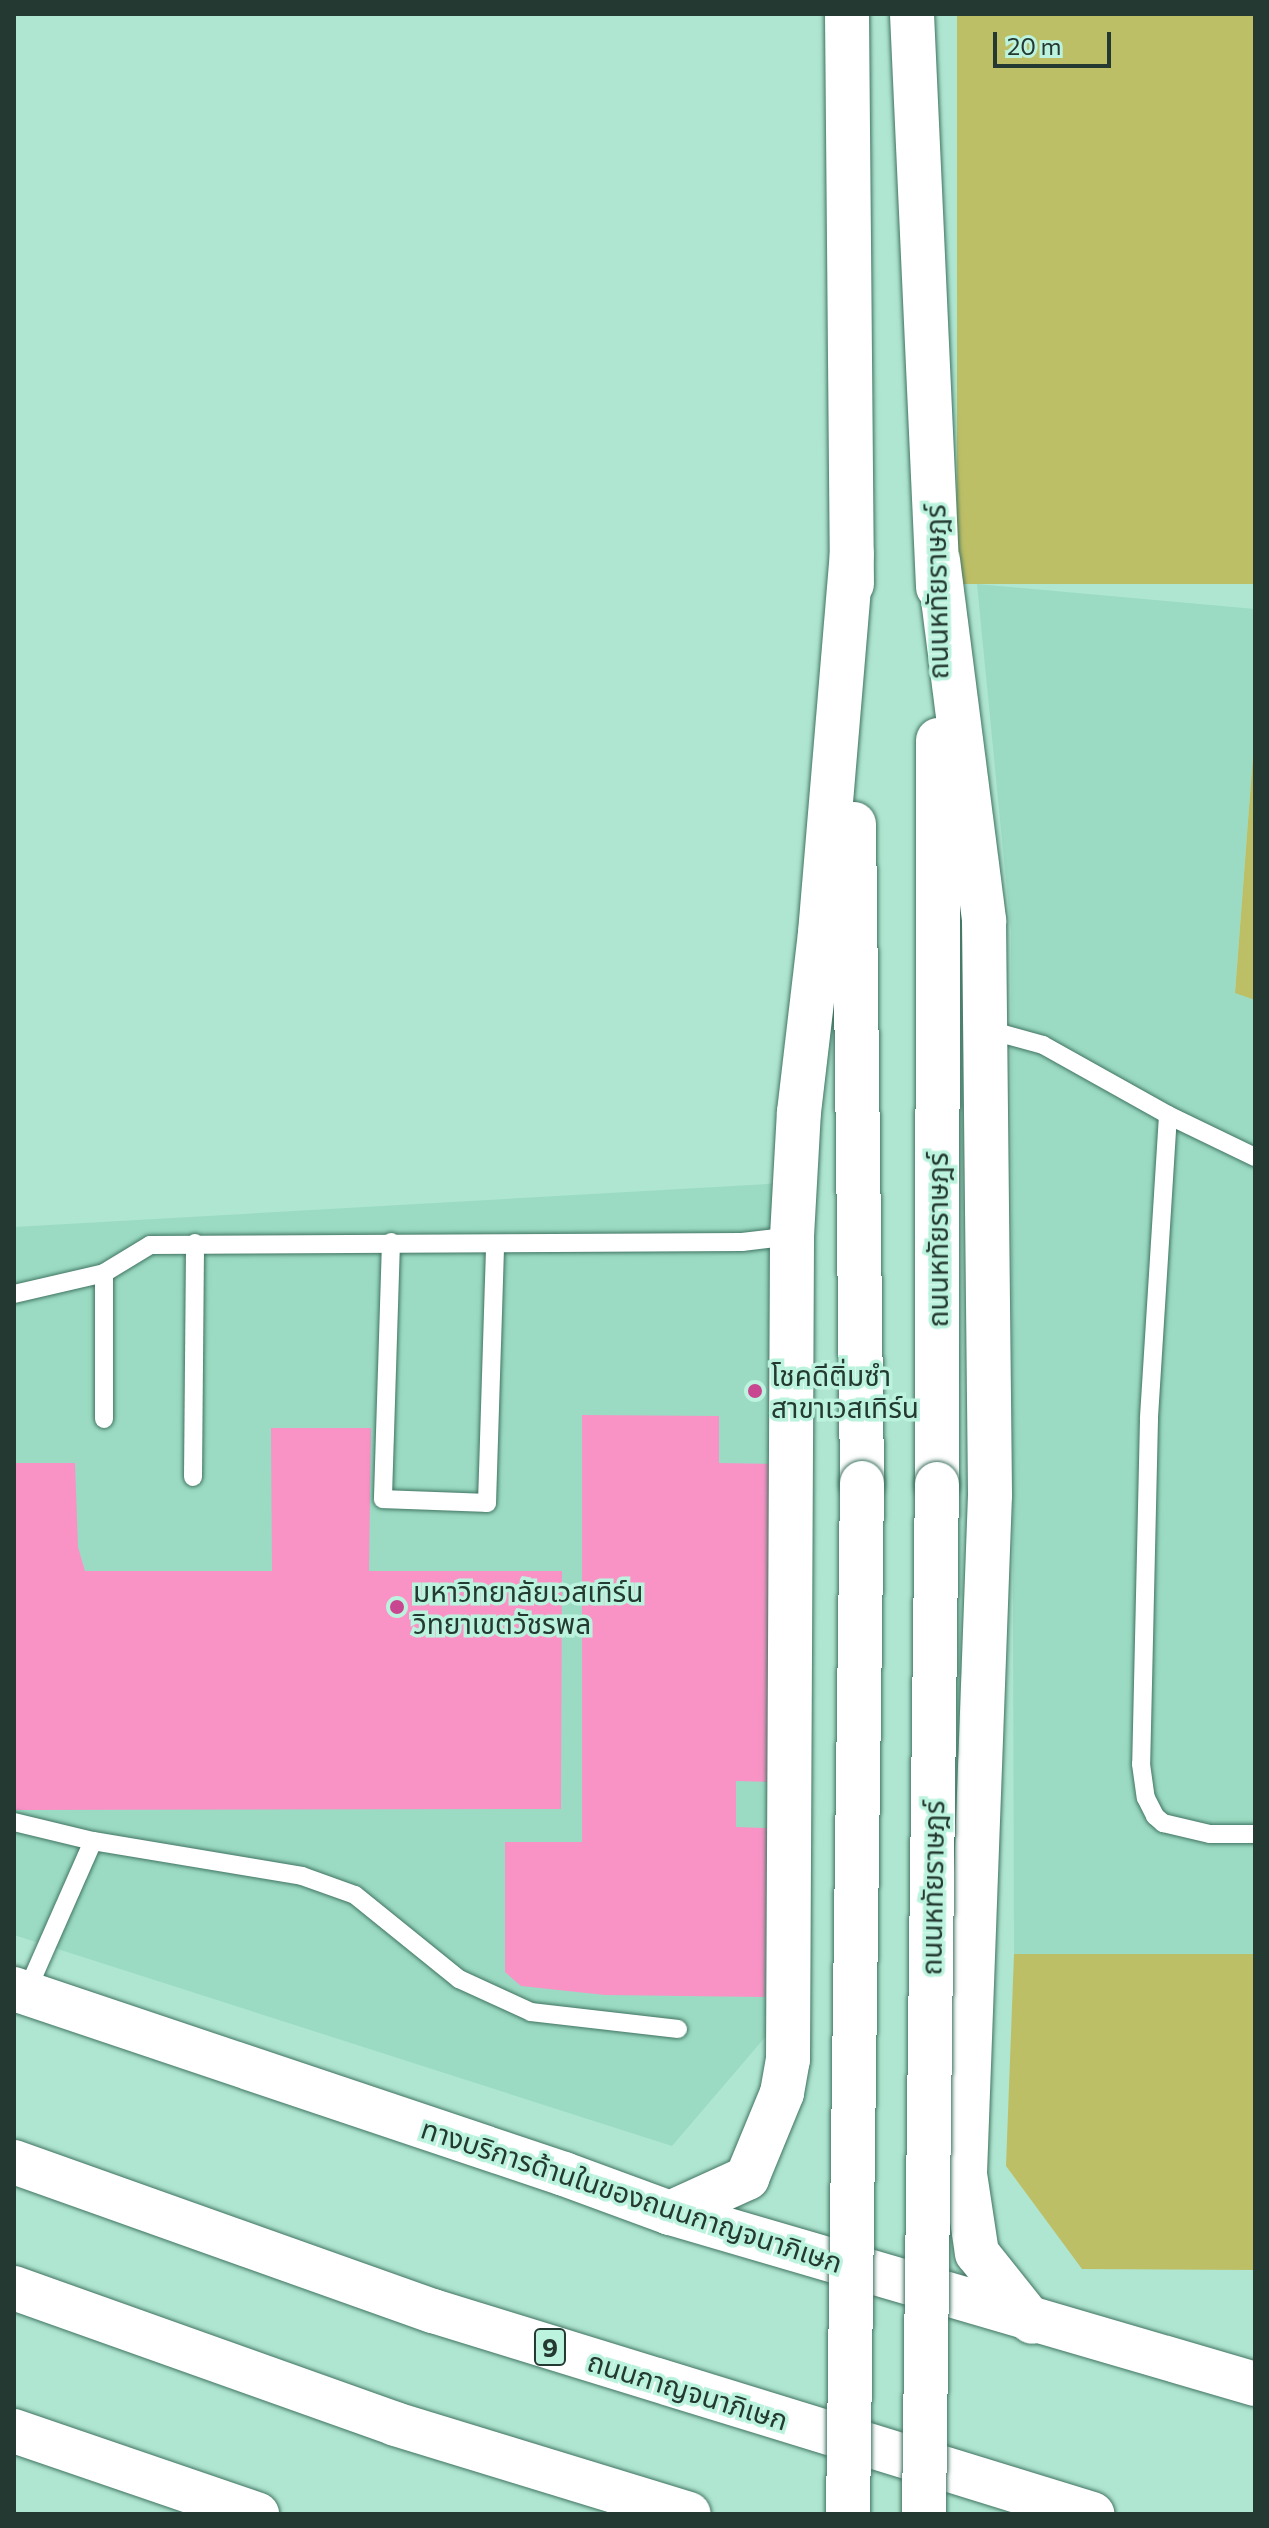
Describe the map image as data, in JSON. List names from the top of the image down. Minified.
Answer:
{"streets":{"main road":["ถนนหทัยราษฎร์","ทางบริการด้านในของถนนกาญจนาภิเษก","9","ถนนกาญจนาภิเษก"]},"places":["โชคดีติ่มซำ สาขาเวสเทิร์น","มหาวิทยาลัยเวสเทิร์น วิทยาเขตวัชรพล"],"scale_bar":"20 m"}
